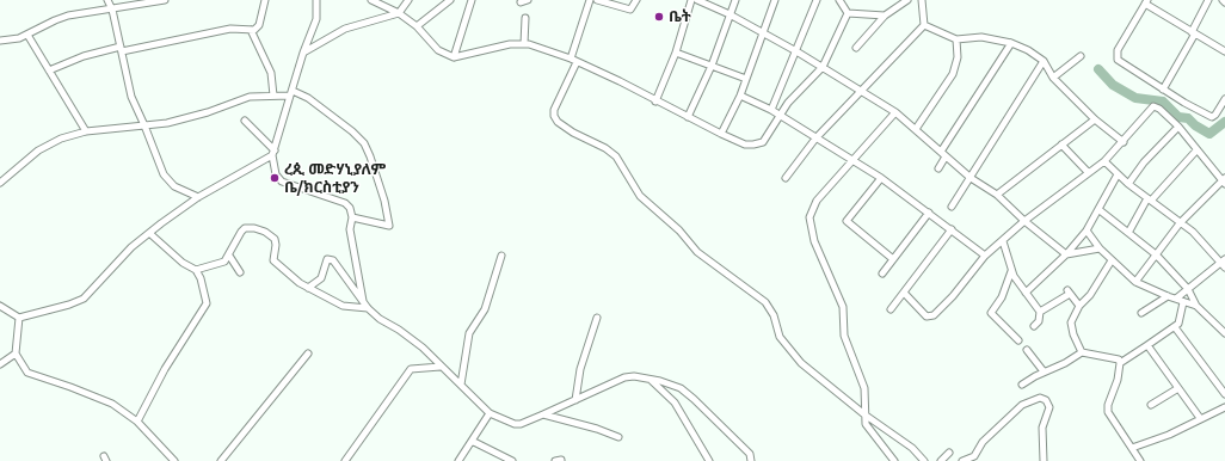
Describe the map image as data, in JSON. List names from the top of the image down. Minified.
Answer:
{"places":["ቤት","ረጲ መድሃኒያለም ቤ/ክርስቲያን"]}
